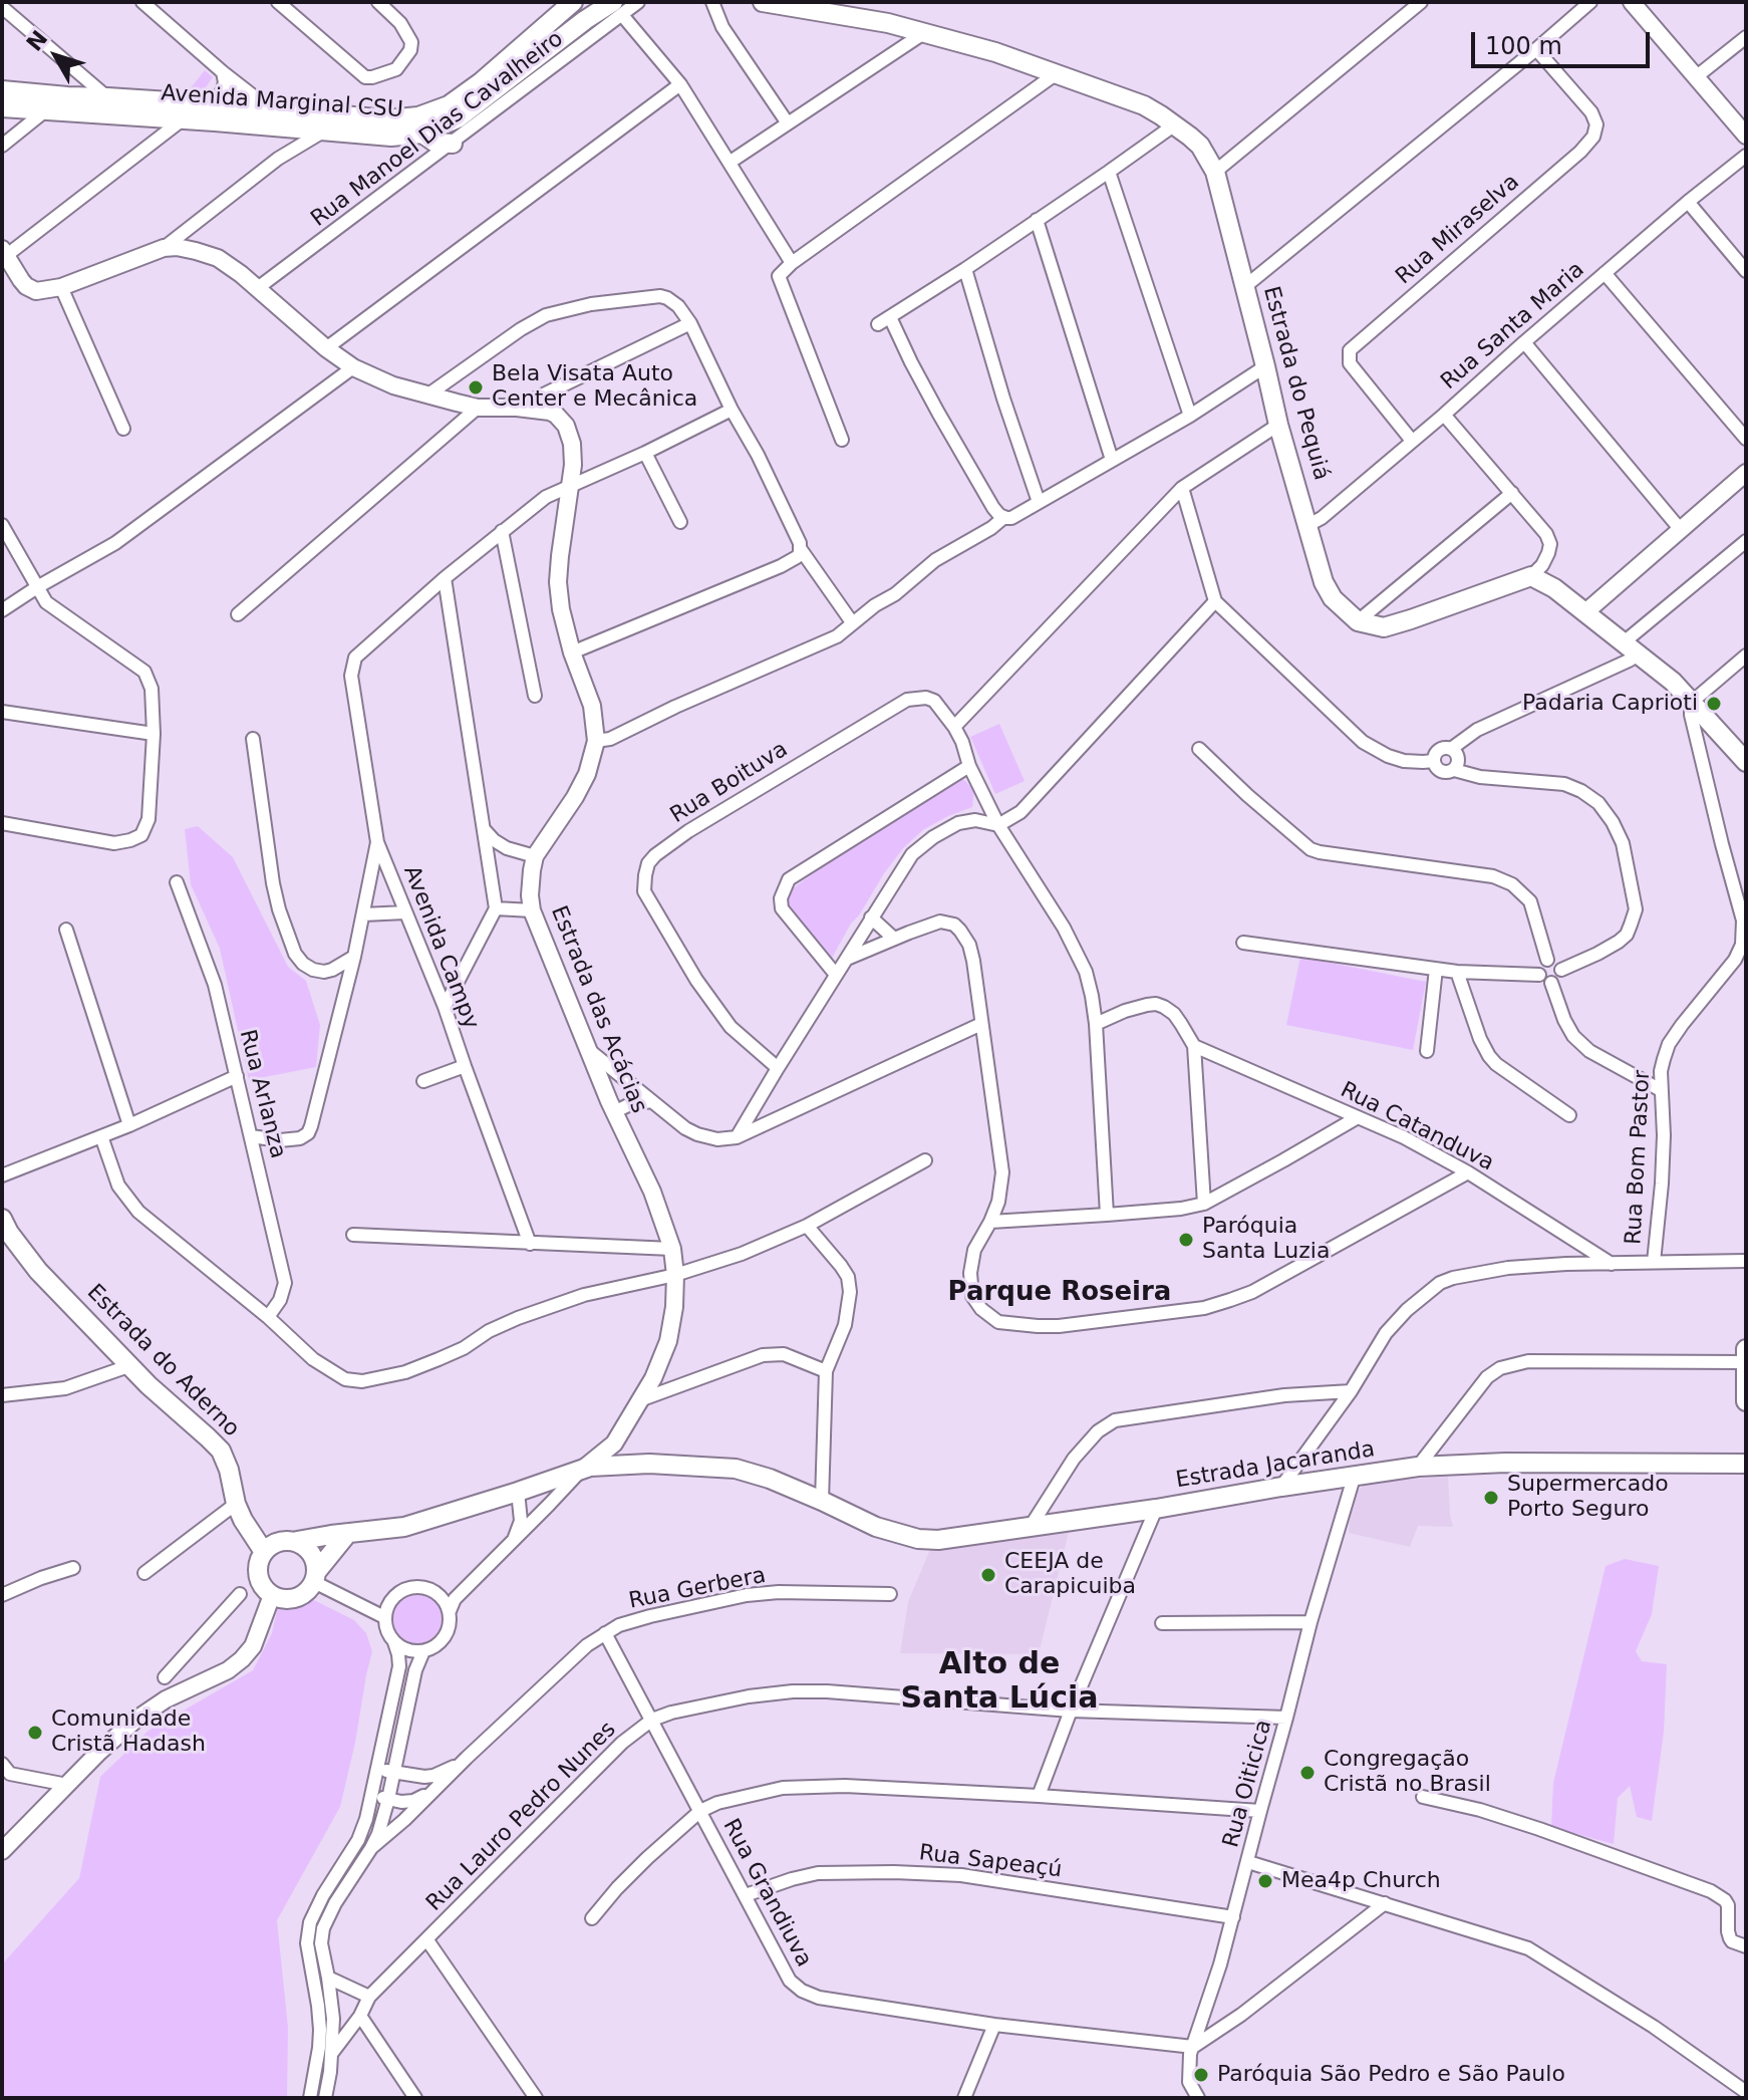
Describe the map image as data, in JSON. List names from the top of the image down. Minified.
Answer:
{"streets":{"main road":["Avenida Marginal CSU","Estrada do Pequiá","Estrada do Aderno","Estrada Jacaranda"],"street":["Rua Manoel Dias Cavalheiro","Rua Miraselva","Rua Santa Maria","Rua Boituva","Avenida Campy","Estrada das Acácias","Rua Arlanza","Rua Catanduva","Rua Bom Pastor","Rua Gerbera","Rua Oiticica","Rua Lauro Pedro Nunes","Rua Sapeaçú","Rua Grandiuva"]},"crossings":[["Avenida Marginal CSU","Rua Manoel Dias Cavalheiro"],["Rua Manoel Dias Cavalheiro","Estrada das Acácias"],["Rua Miraselva","Rua Santa Maria"],["Rua Santa Maria","Estrada do Pequiá"],["Estrada das Acácias","Estrada Jacaranda"],["Estrada do Aderno","Estrada Jacaranda"],["Estrada Jacaranda","Rua Oiticica"],["Rua Gerbera","Rua Grandiuva"],["Rua Oiticica","Rua Lauro Pedro Nunes"],["Rua Oiticica","Rua Sapeaçú"],["Rua Oiticica","Rua Grandiuva"],["Rua Lauro Pedro Nunes","Rua Grandiuva"],["Rua Sapeaçú","Rua Grandiuva"]],"districts":["Parque Roseira","Alto de Santa Lúcia"],"places":["Bela Visata Auto Center e Mecânica","Padaria Caprioti","Paróquia Santa Luzia","Supermercado Porto Seguro","CEEJA de Carapicuiba","Comunidade Cristã Hadash","Congregação Cristã no Brasil","Mea4p Church","Paróquia São Pedro e São Paulo"],"scale_bar":"100 m","north":"top left"}
